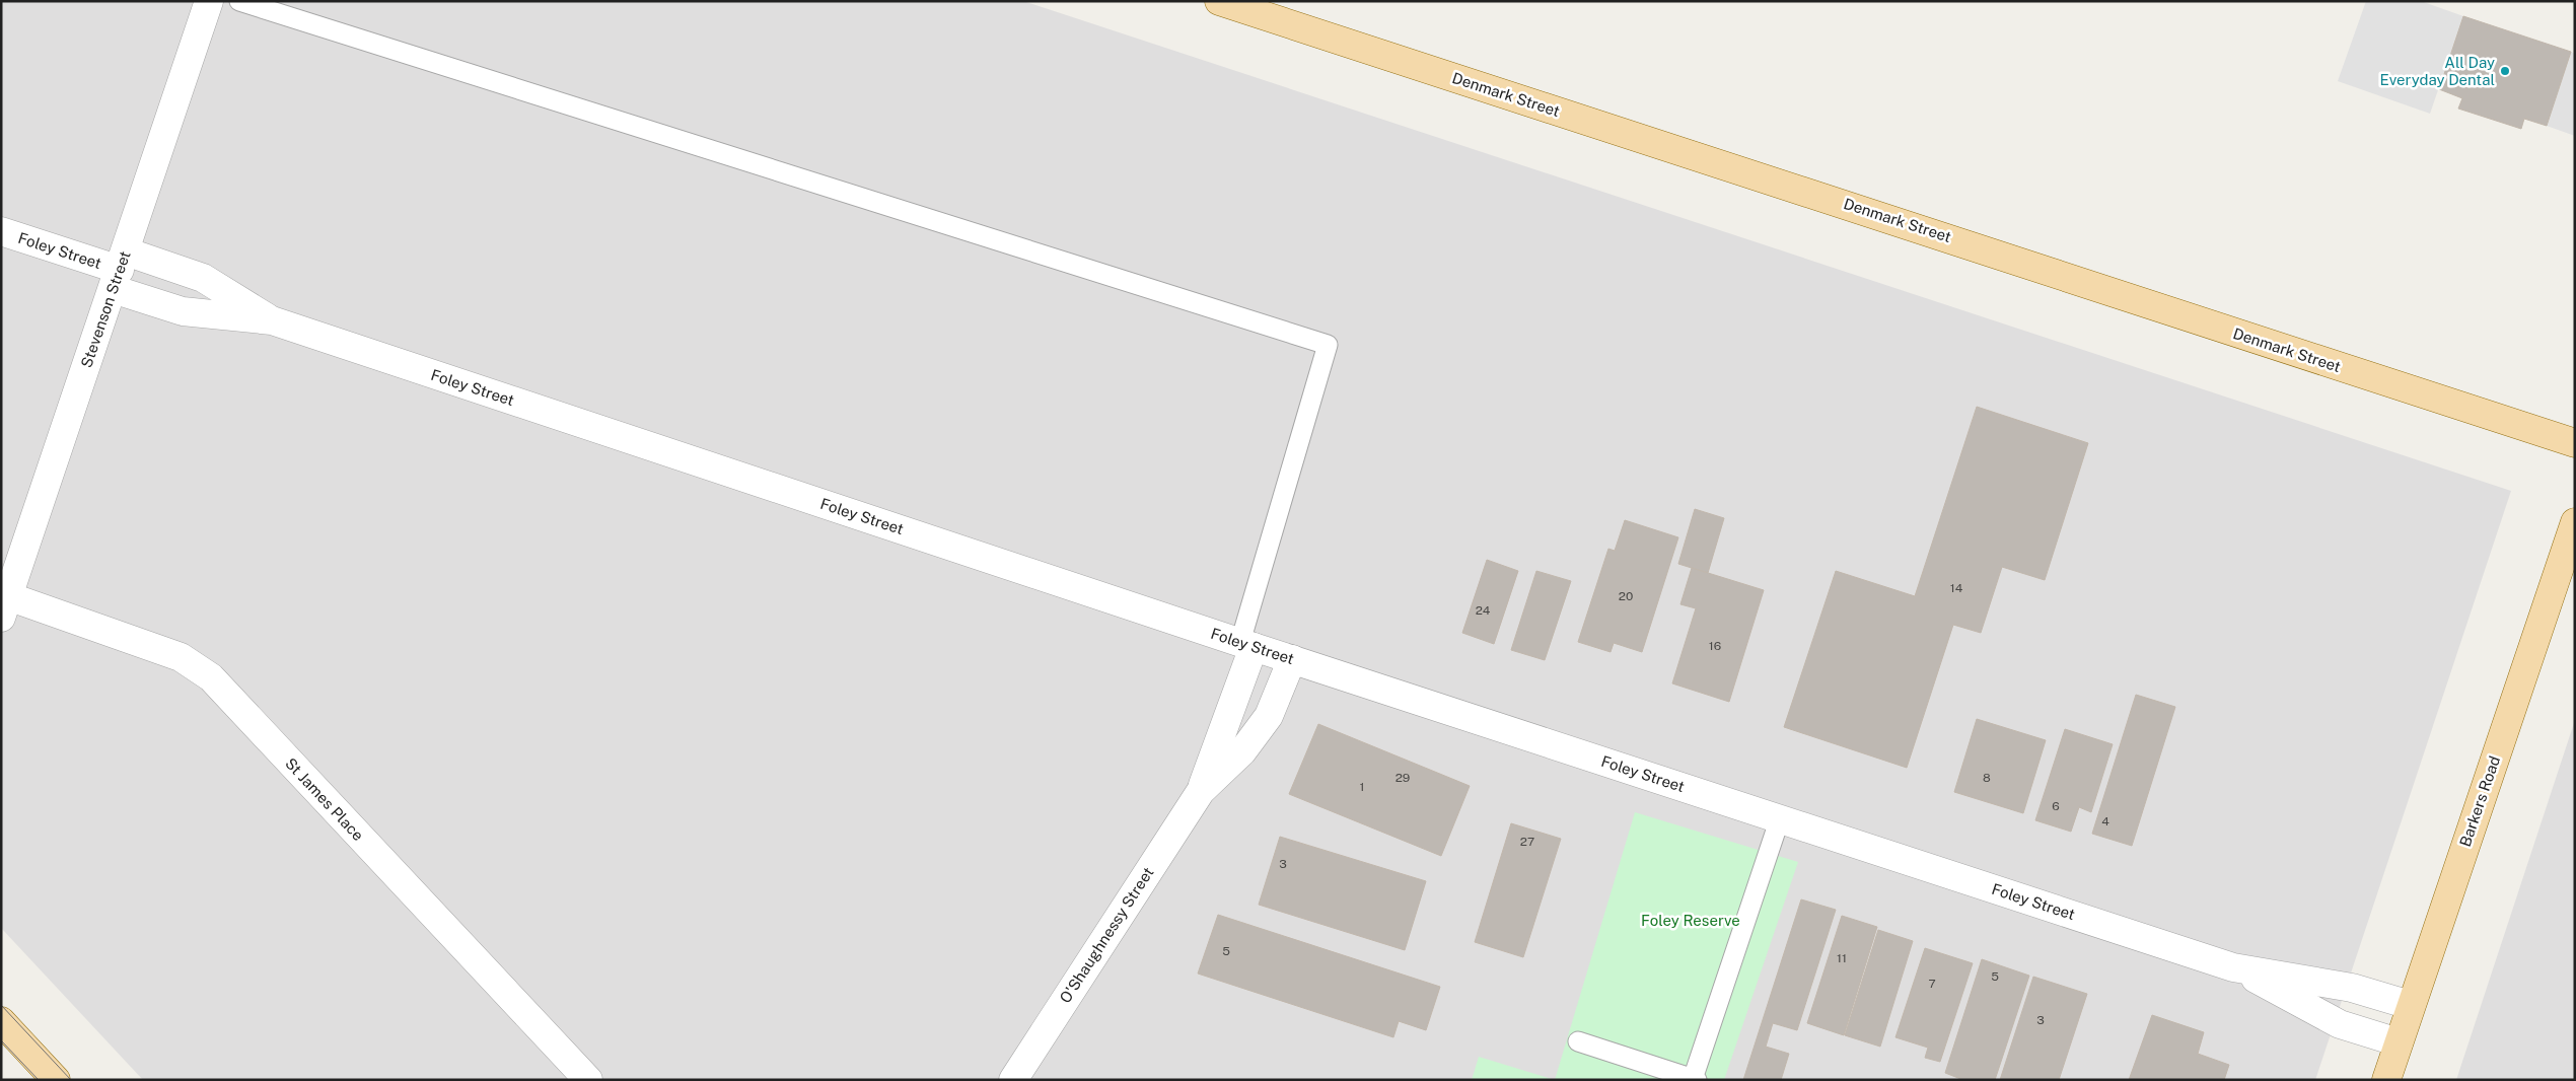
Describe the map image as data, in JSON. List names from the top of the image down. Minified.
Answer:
{"streets":{"main road":["Denmark Street","Barkers Road"],"street":["Foley Street","Stevenson Street","St James Place","O'Shaughnessy Street"]},"crossings":[["Foley Street","Stevenson Street"],["Foley Street","Barkers Road"],["Foley Street","O'Shaughnessy Street"],["Stevenson Street","St James Place"]],"parks":["Foley Reserve"],"places":["All Day Everyday Dental"],"house_numbers":["14","20","24","16","29","8","1","6","4","27","3","5","11","5","7","3"]}
